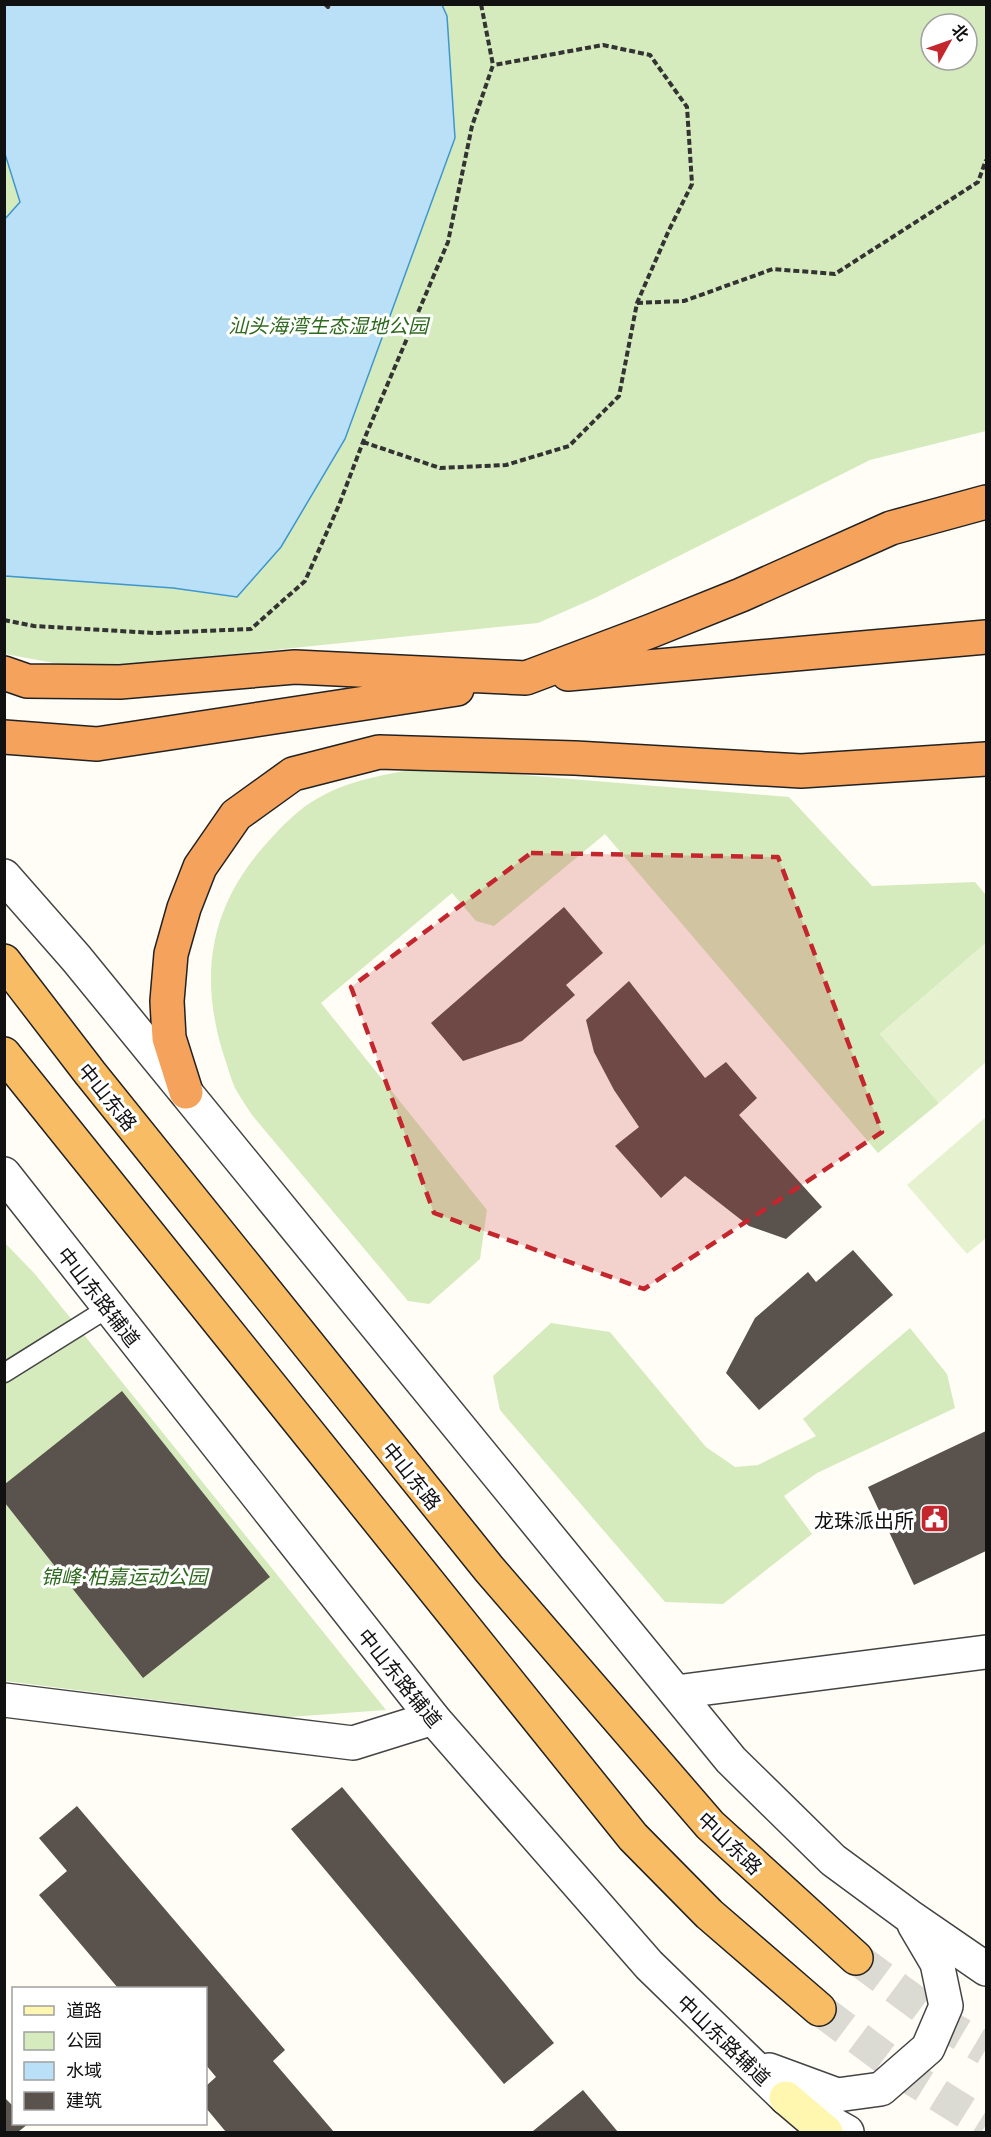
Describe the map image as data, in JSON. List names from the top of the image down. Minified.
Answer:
{"streets":{"highway":["中山东路"],"street":["中山东路辅道"]},"parks":["汕头海湾生态湿地公园","锦峰·柏嘉运动公园"],"places":{"public building":["龙珠派出所"]},"legend":["道路","公园","水域","建筑"],"north":"top right"}
